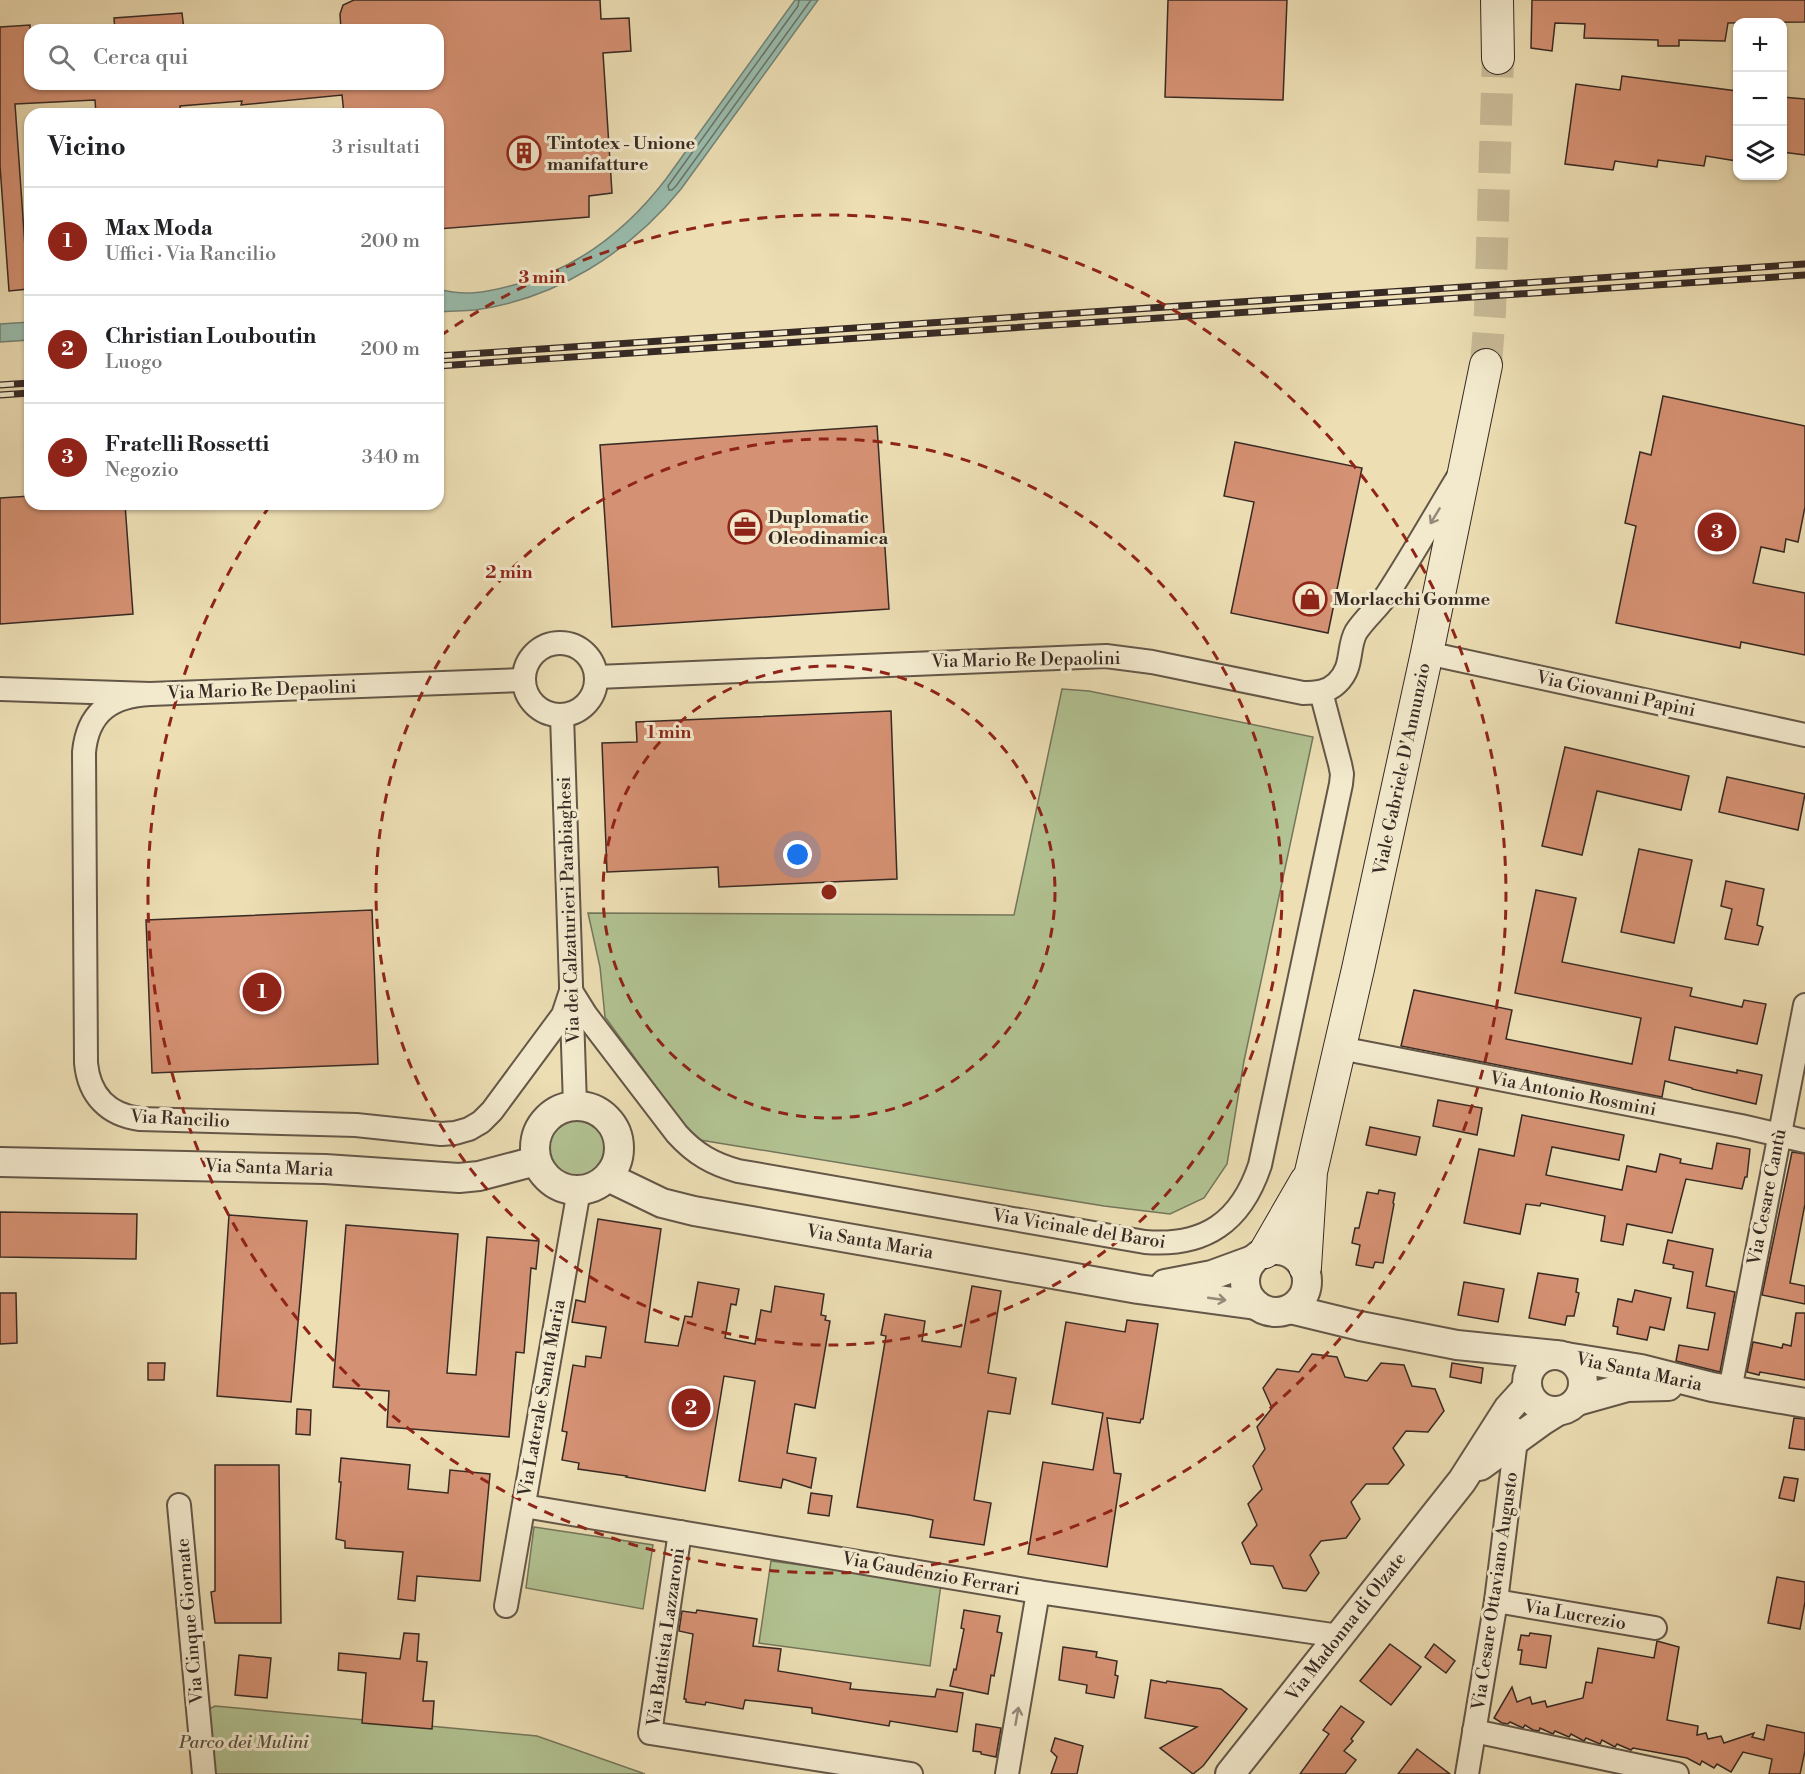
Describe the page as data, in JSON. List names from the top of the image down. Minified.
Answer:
{"streets":{"main road":["Viale Gabriele D'Annunzio"],"street":["Via Mario Re Depaolini","Via Giovanni Papini","Via dei Calzaturieri Parabiaghesi","Via Antonio Rosmini","Via Rancilio","Via Santa Maria","Via Cesare Cantù","Via Vicinale del Baroi","Via Laterale Santa Maria","Via Gaudenzio Ferrari","Via Cesare Ottaviano Augusto","Via Lucrezio","Via Cinque Giornate","Via Madonna di Olzate","Via Battista Lazzaroni"]},"crossings":[["Via Mario Re Depaolini","Via dei Calzaturieri Parabiaghesi"],["Via Mario Re Depaolini","Via Rancilio"],["Via Mario Re Depaolini","Via Vicinale del Baroi"],["Via Giovanni Papini","Viale Gabriele D'Annunzio"],["Viale Gabriele D'Annunzio","Via Antonio Rosmini"],["Viale Gabriele D'Annunzio","Via Santa Maria"],["Via dei Calzaturieri Parabiaghesi","Via Rancilio"],["Via dei Calzaturieri Parabiaghesi","Via Santa Maria"],["Via dei Calzaturieri Parabiaghesi","Via Vicinale del Baroi"],["Via dei Calzaturieri Parabiaghesi","Via Laterale Santa Maria"],["Via Antonio Rosmini","Via Cesare Cantù"],["Via Rancilio","Via Vicinale del Baroi"],["Via Santa Maria","Via Cesare Cantù"],["Via Santa Maria","Via Laterale Santa Maria"],["Via Santa Maria","Via Madonna di Olzate"],["Via Laterale Santa Maria","Via Gaudenzio Ferrari"],["Via Gaudenzio Ferrari","Via Madonna di Olzate"],["Via Gaudenzio Ferrari","Via Battista Lazzaroni"],["Via Cesare Ottaviano Augusto","Via Lucrezio"],["Via Cesare Ottaviano Augusto","Via Madonna di Olzate"]],"parks":["Parco dei Mulini"],"places":{"building":["Tintotex - Unione manifatture"],"office":["Duplomatic Oleodinamica"],"shop":["Morlacchi Gomme"]},"page":{"map_buttons":["+","−"],"search":"Cerca qui","heading":["Vicino","3 risultati"],"list":[{"mark":"1","name":"Max Moda","note":"Uffici · Via Rancilio","value":"200 m"},{"mark":"2","name":"Christian Louboutin","note":"Luogo","value":"200 m"},{"mark":"3","name":"Fratelli Rossetti","note":"Negozio","value":"340 m"}],"pins":["3","1","2"]},"rings":["3 min","2 min","1 min"]}
